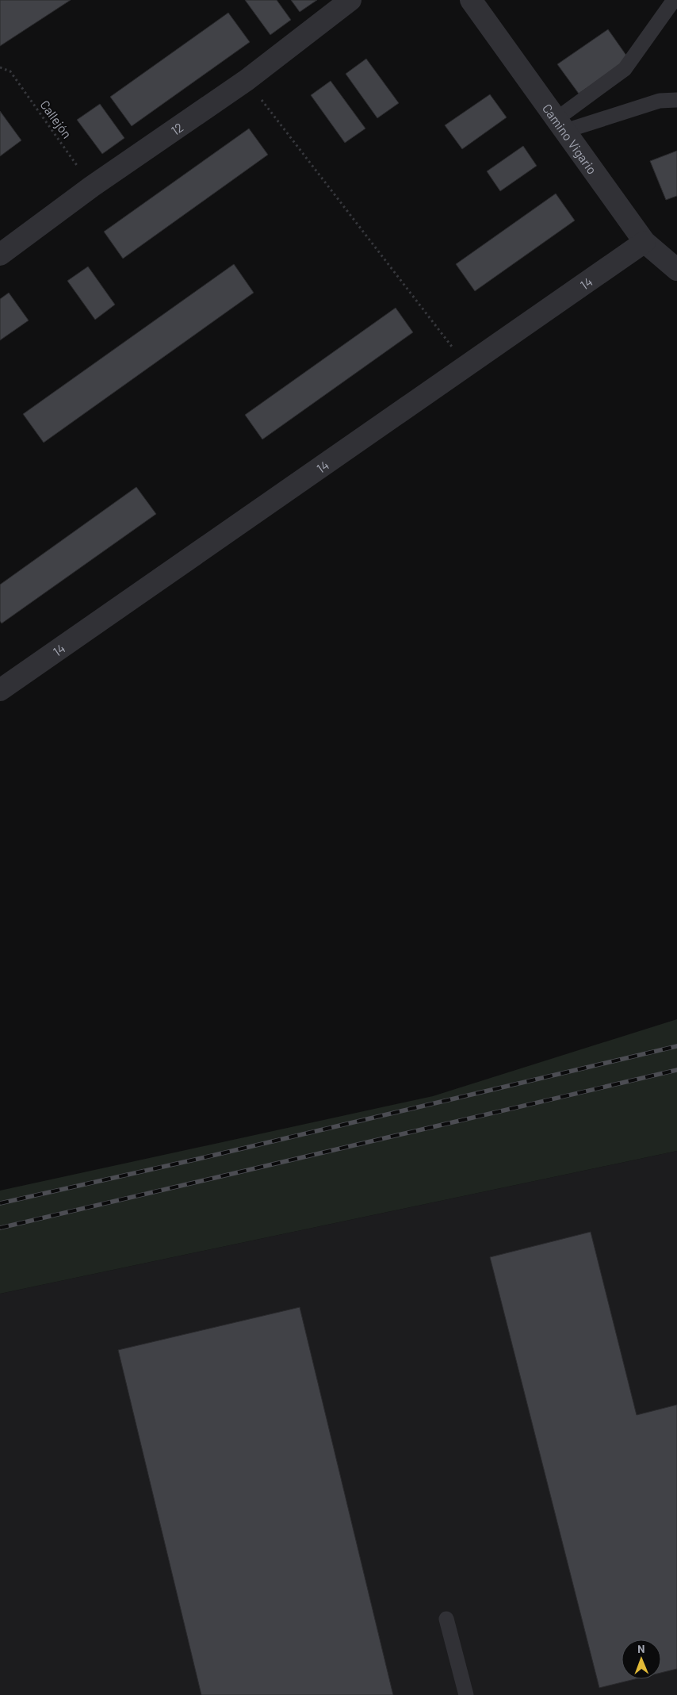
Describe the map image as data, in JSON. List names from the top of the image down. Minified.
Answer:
{"streets":{"street":["12","Camino Vigario","14"],"path":["Callejón"]},"crossings":[["Callejón","12"],["Camino Vigario","14"]],"north":"top"}
